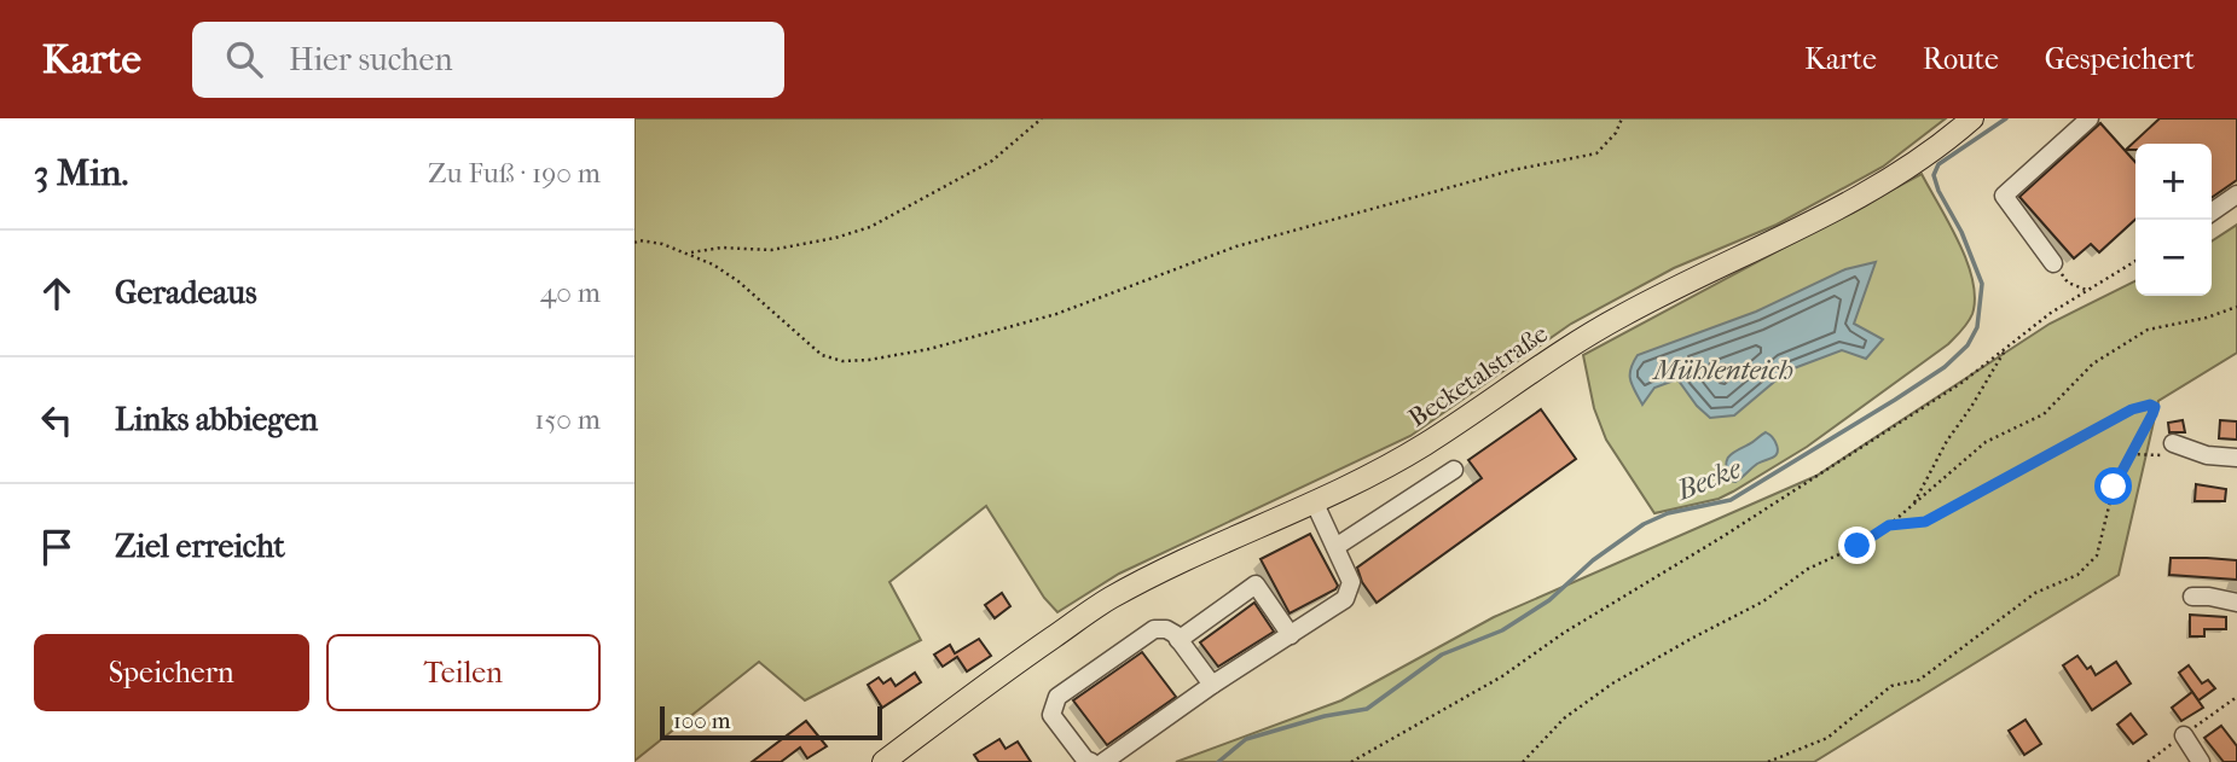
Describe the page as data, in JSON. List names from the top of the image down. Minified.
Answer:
{"streets":{"main road":["Becketalstraße"]},"water":["Mühlenteich","Becke"],"scale_bar":"100 m","page":{"header":"Karte","search":"Hier suchen","nav":["Karte","Route","Gespeichert"],"heading":["3 Min.","Zu Fuß · 190 m"],"map_buttons":["+","−"],"list":[["Geradeaus","40 m"],["Links abbiegen","150 m"],"Ziel erreicht"],"buttons":["Speichern","Teilen"],"scale":"100 m"}}
